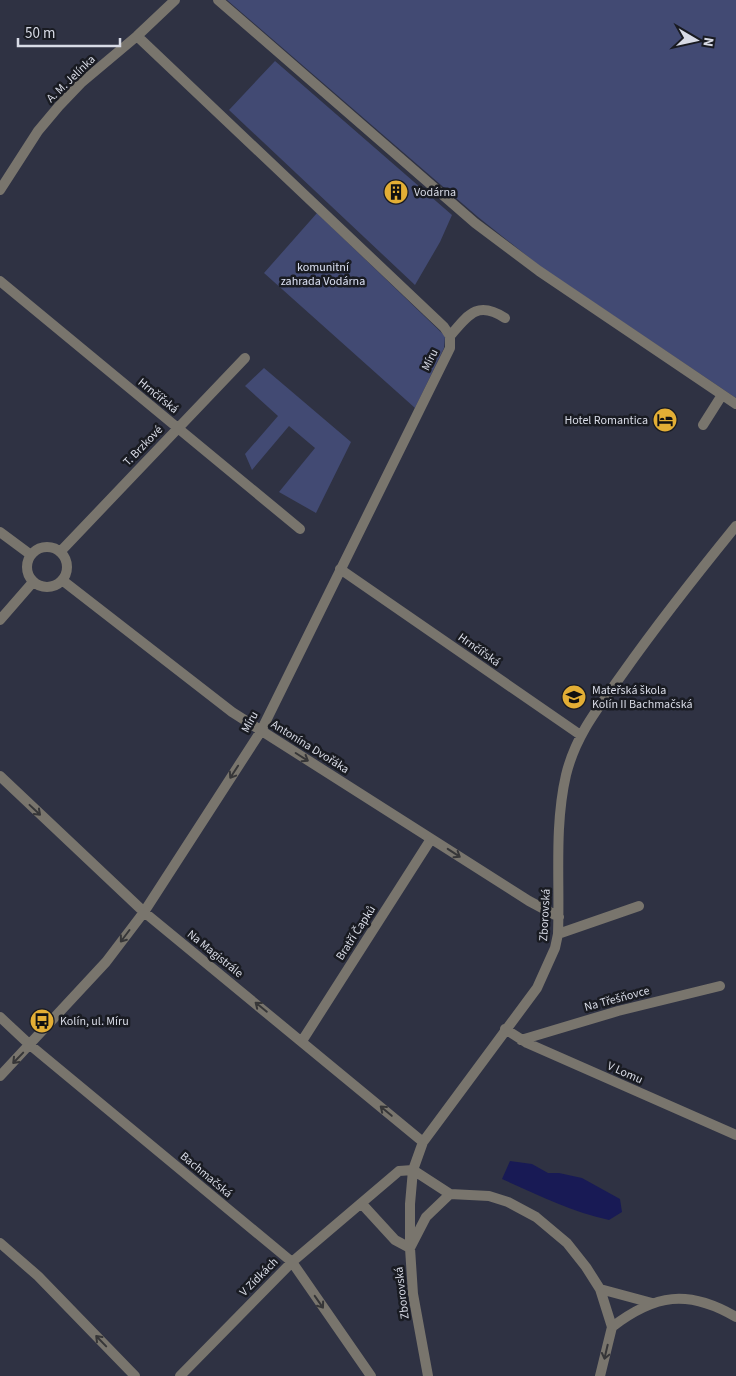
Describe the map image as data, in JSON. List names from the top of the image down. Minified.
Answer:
{"streets":{"street":["A. M. Jelínka","Míru","Hrnčířská","T. Brzkové","Antonína Dvořáka","Zborovská","Bratří Čapků","Na Magistrále","Na Třešňovce","V Lomu","Bachmačská","V Zídkách"]},"crossings":[["Míru","Hrnčířská"],["Míru","Antonína Dvořáka"],["Míru","Na Magistrále"],["Míru","Bachmačská"],["Hrnčířská","T. Brzkové"],["Hrnčířská","Zborovská"],["T. Brzkové","Antonína Dvořáka"],["Antonína Dvořáka","Zborovská"],["Antonína Dvořáka","Bratří Čapků"],["Zborovská","Na Magistrále"],["Zborovská","V Lomu"],["Zborovská","V Zídkách"],["Bratří Čapků","Na Magistrále"],["Na Třešňovce","V Lomu"],["Bachmačská","V Zídkách"]],"one_way":["Míru","Antonína Dvořáka"],"parks":["komunitní zahrada Vodárna"],"places":{"building":["Vodárna"],"hotel":["Hotel Romantica"],"school or university":["Mateřská škola Kolín II Bachmačská"],"bus stop":["Kolín, ul. Míru"]},"scale_bar":"50 m","north":"right"}
